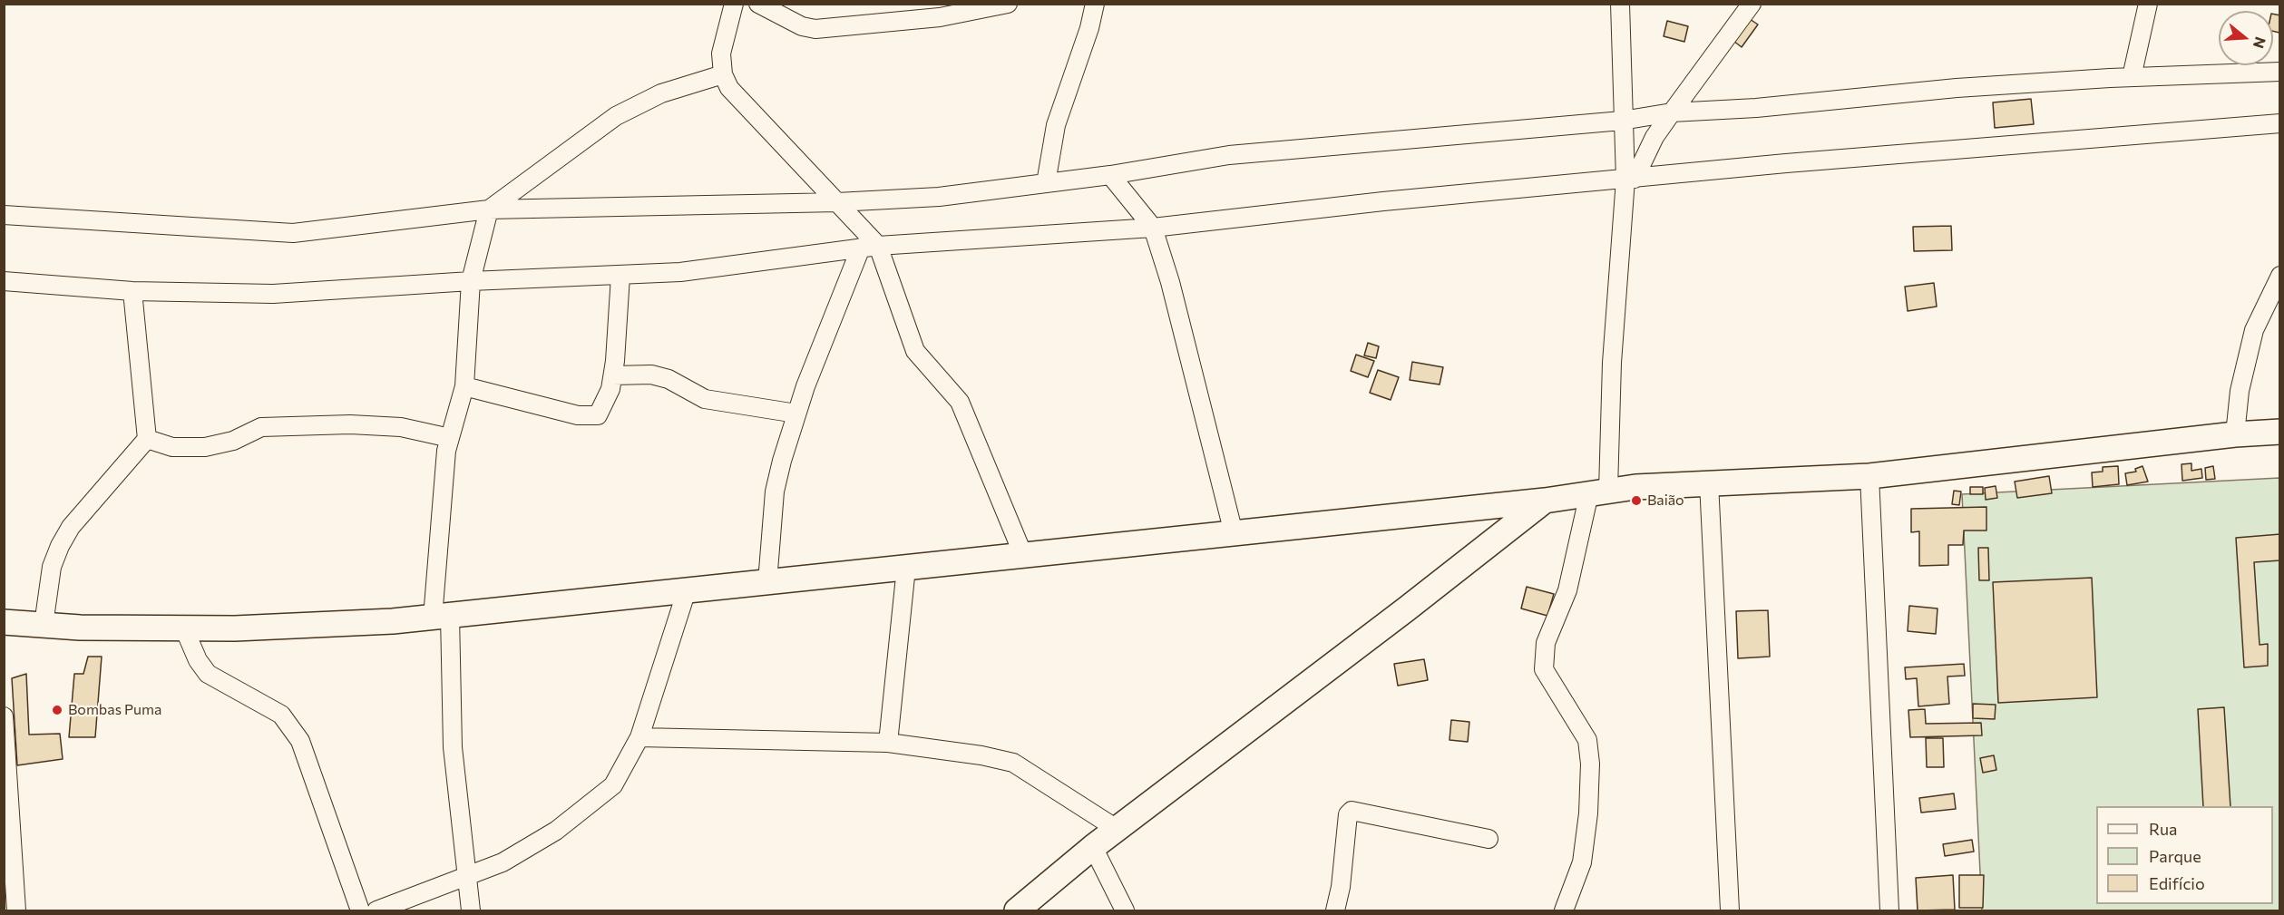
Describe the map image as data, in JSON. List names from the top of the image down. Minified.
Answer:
{"places":["Baião","Bombas Puma"],"legend":["Rua","Parque","Edifício"],"north":"right"}
